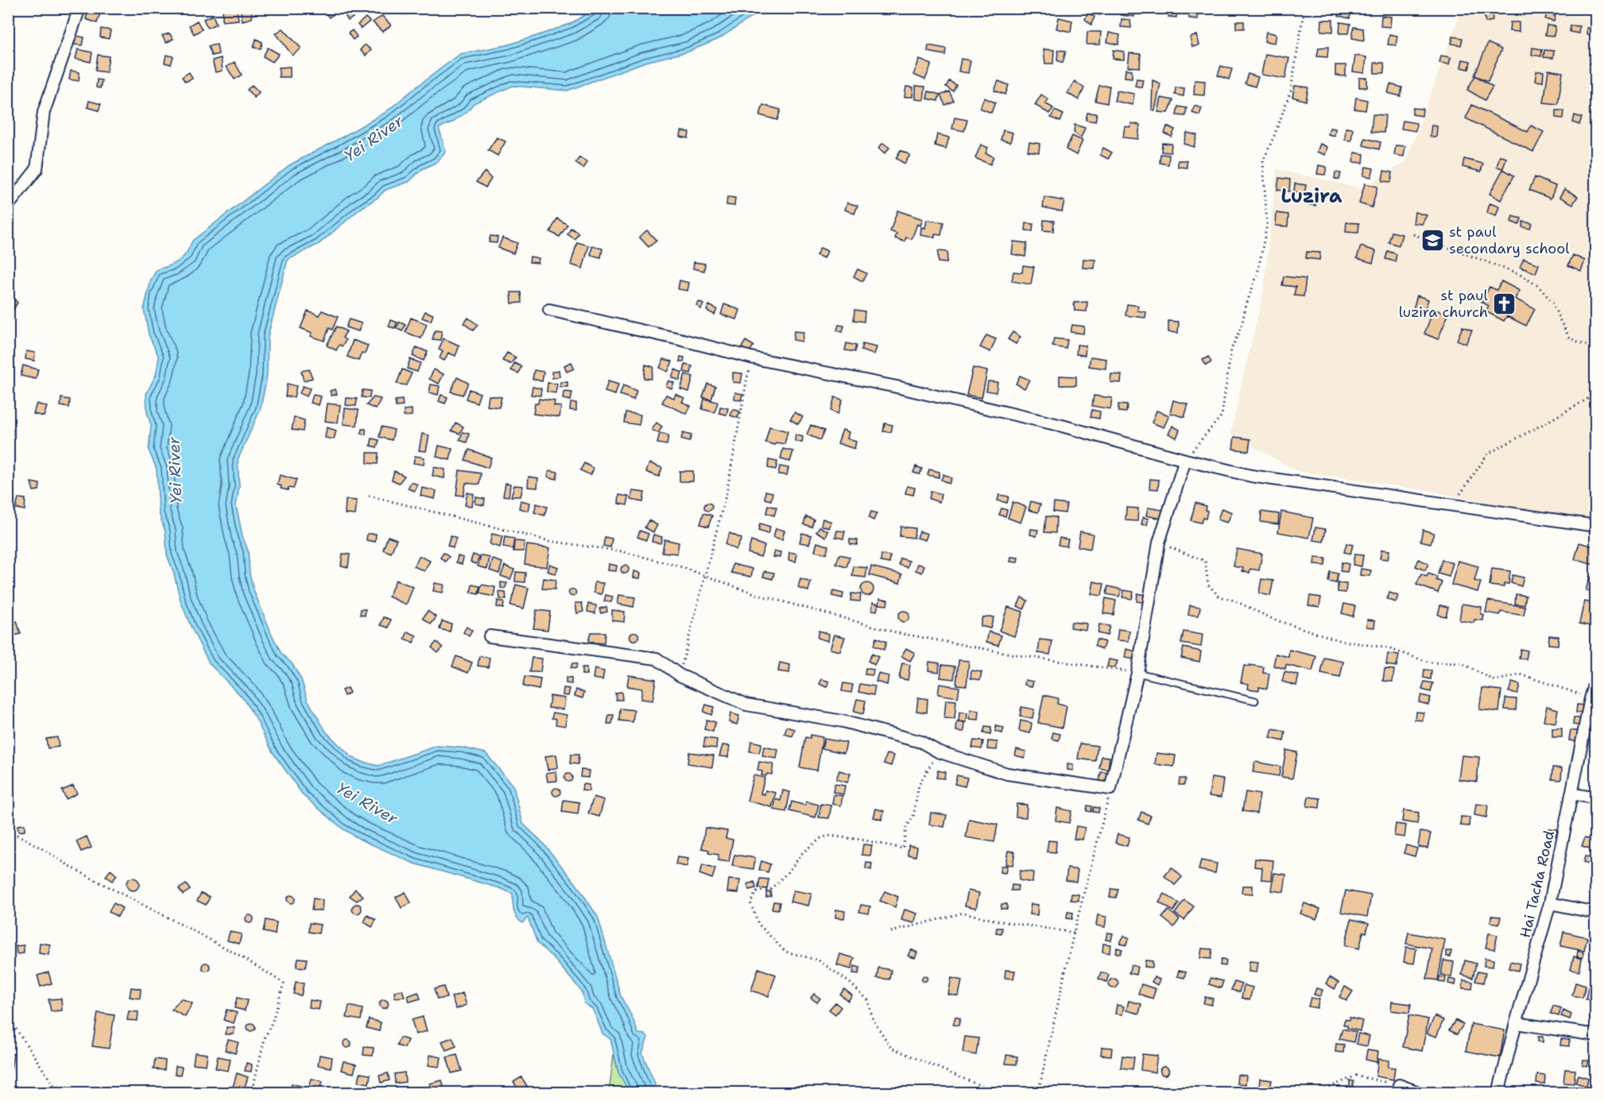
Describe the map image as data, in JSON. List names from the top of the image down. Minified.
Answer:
{"streets":{"street":["Hai Tacha Road"]},"districts":["Luzira"],"water":["Yei River"],"places":{"school or university":["st paul secondary school"],"church":["st paul luzira church"]}}
